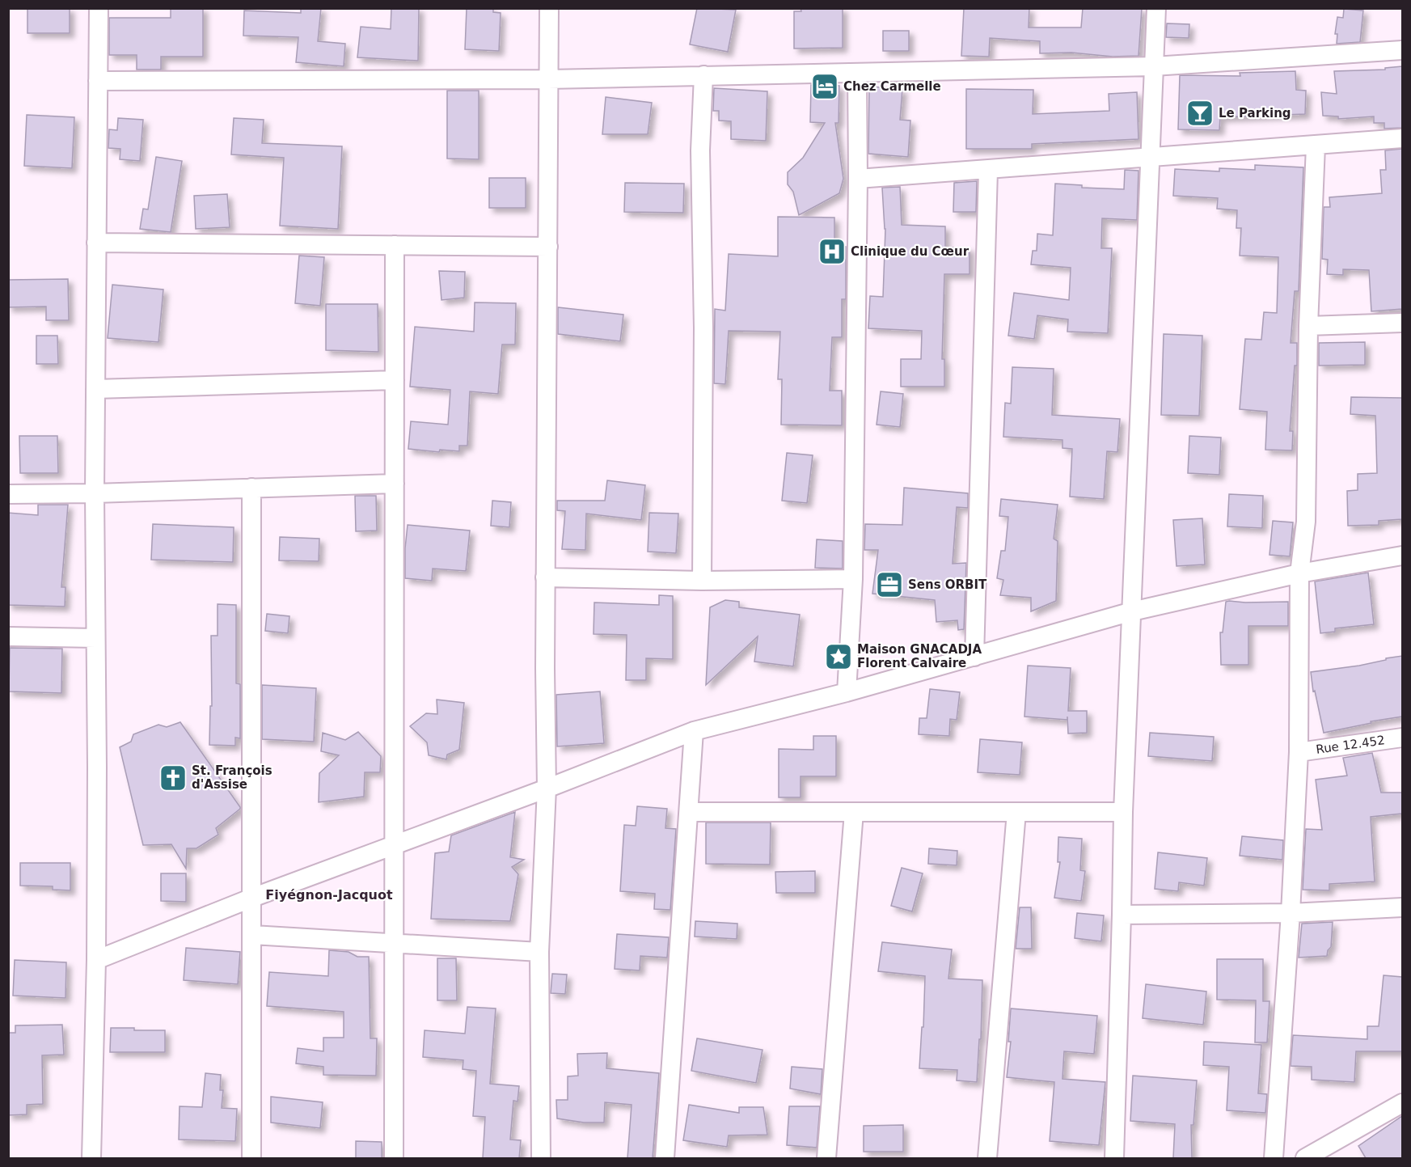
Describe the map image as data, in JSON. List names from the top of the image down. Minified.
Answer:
{"streets":{"street":["Rue 12.452"]},"districts":["Fiyégnon-Jacquot"],"places":{"hotel":["Chez Carmelle"],"bar":["Le Parking"],"hospital":["Clinique du Cœur"],"office":["Sens ORBIT"],"place":["Maison GNACADJA Florent Calvaire"],"church":["St. François d'Assise"]}}
